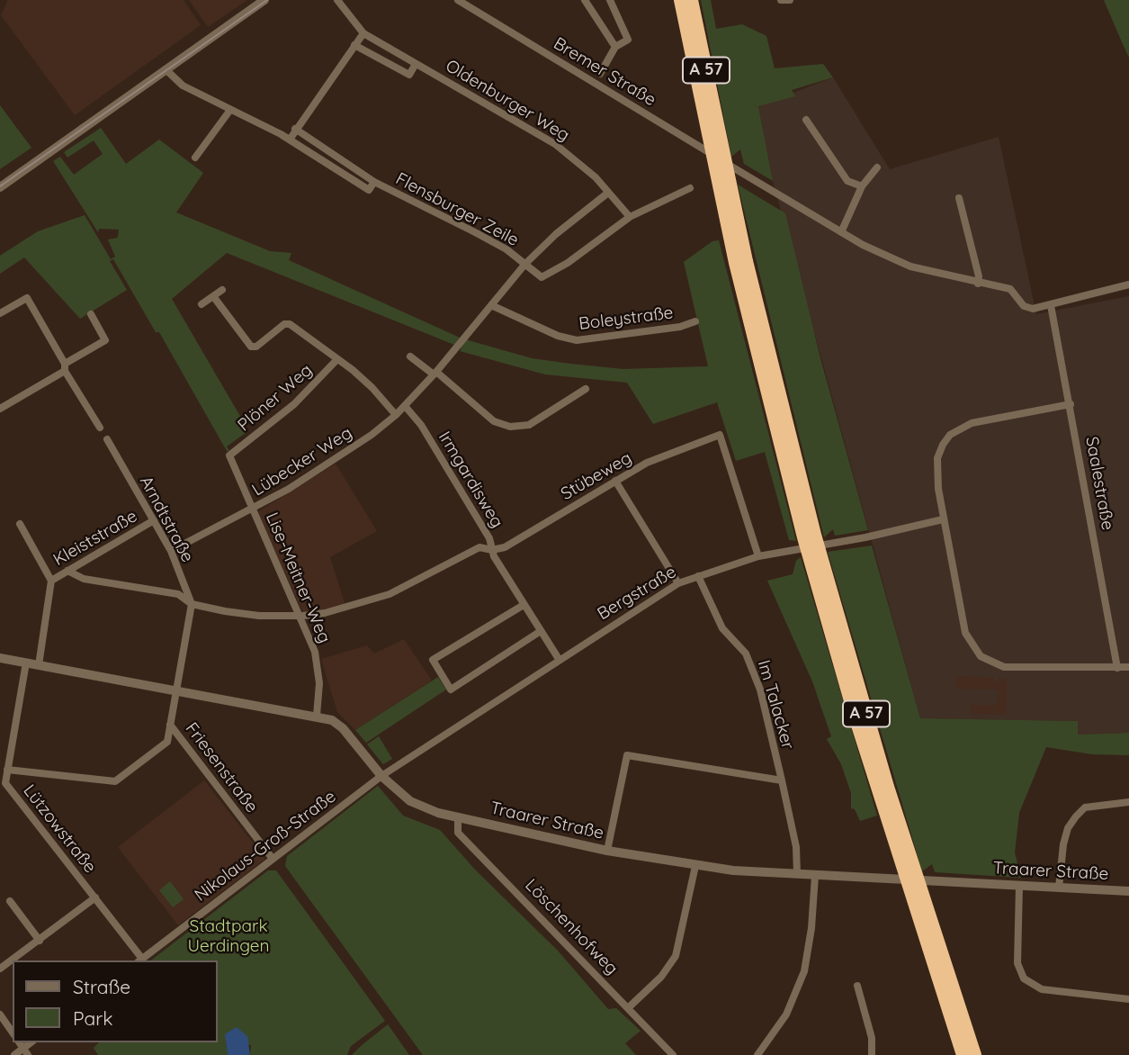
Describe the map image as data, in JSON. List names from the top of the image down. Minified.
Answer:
{"streets":{"highway":["A 57"],"street":["Bremer Straße","Oldenburger Weg","Flensburger Zeile","Boleystraße","Plöner Weg","Lübecker Weg","Stübeweg","Irmgardisweg","Saalestraße","Arndtstraße","Kleiststraße","Lise-Meitner-Weg","Bergstraße","Im Talacker","Friesenstraße","Traarer Straße","Lützowstraße","Nikolaus-Groß-Straße","Löschenhofweg"]},"crossings":[["A 57","Bremer Straße"],["Bremer Straße","Saalestraße"],["Oldenburger Weg","Lübecker Weg"],["Flensburger Zeile","Lübecker Weg"],["Boleystraße","Lübecker Weg"],["Plöner Weg","Lise-Meitner-Weg"],["Lübecker Weg","Irmgardisweg"],["Lübecker Weg","Arndtstraße"],["Lübecker Weg","Lise-Meitner-Weg"],["Stübeweg","Irmgardisweg"],["Stübeweg","Arndtstraße"],["Stübeweg","Kleiststraße"],["Stübeweg","Lise-Meitner-Weg"],["Stübeweg","Bergstraße"],["Irmgardisweg","Bergstraße"],["Arndtstraße","Kleiststraße"],["Kleiststraße","Traarer Straße"],["Lise-Meitner-Weg","Traarer Straße"],["Bergstraße","Im Talacker"],["Bergstraße","Traarer Straße"],["Bergstraße","Nikolaus-Groß-Straße"],["Im Talacker","Traarer Straße"],["Friesenstraße","Nikolaus-Groß-Straße"],["Traarer Straße","Lützowstraße"],["Traarer Straße","Nikolaus-Groß-Straße"],["Traarer Straße","Löschenhofweg"],["Lützowstraße","Nikolaus-Groß-Straße"]],"parks":["Stadtpark Uerdingen"],"legend":["Straße","Park"]}
